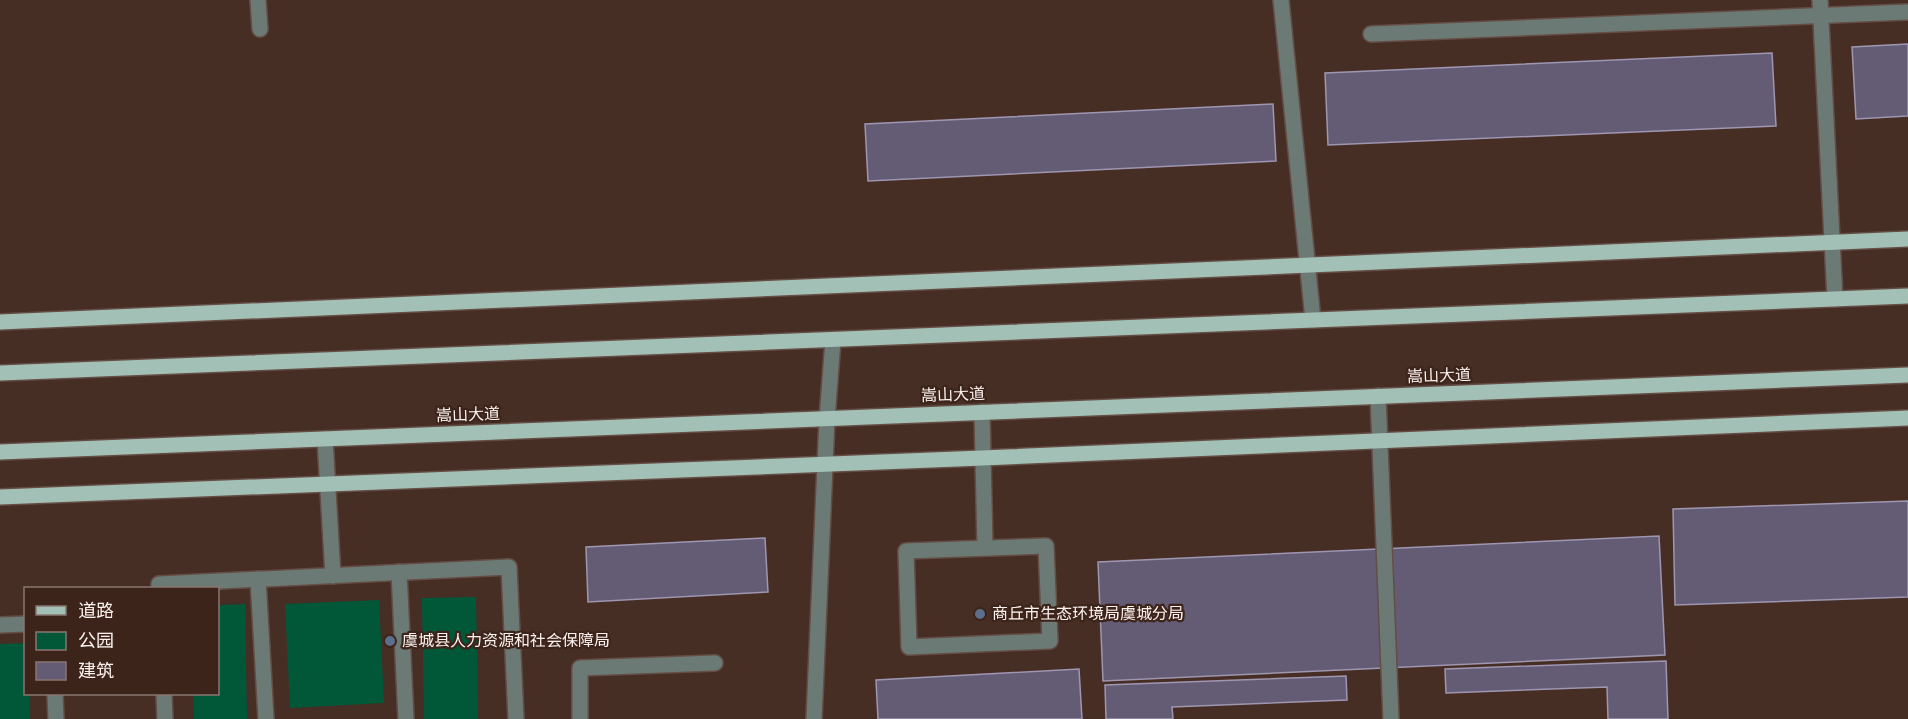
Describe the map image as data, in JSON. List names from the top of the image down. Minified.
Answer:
{"streets":{"main road":["嵩山大道"]},"places":["商丘市生态环境局虞城分局","虞城县人力资源和社会保障局"],"legend":["道路","公园","建筑"]}
